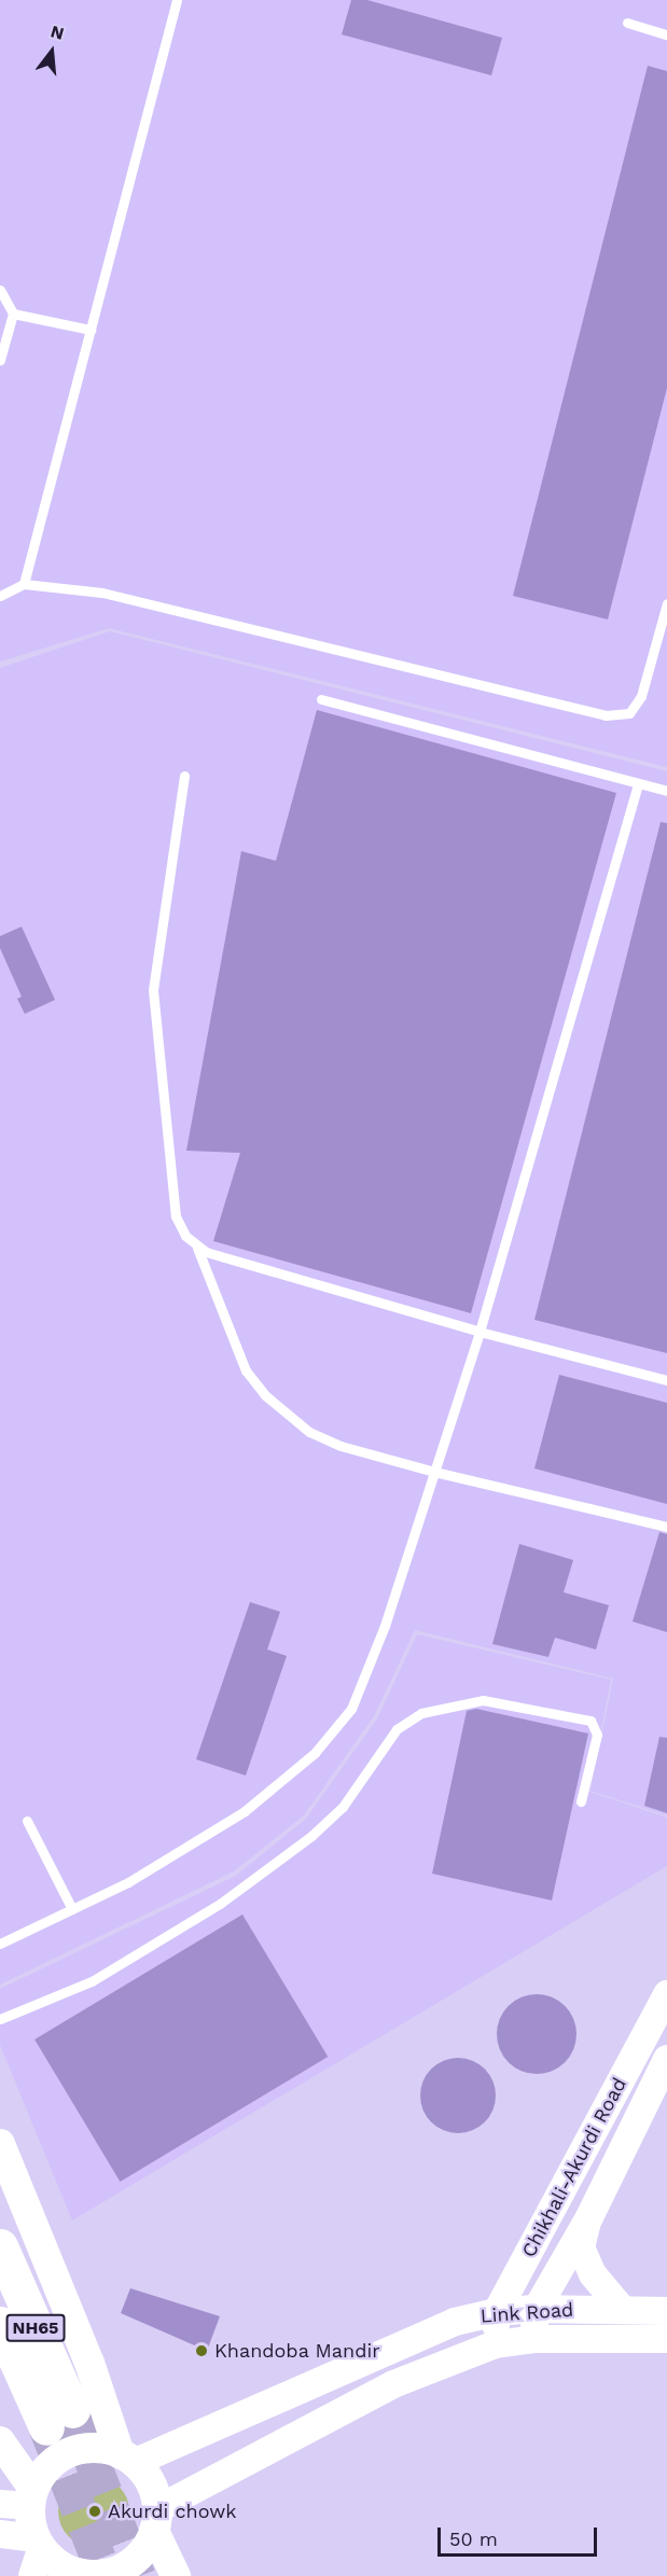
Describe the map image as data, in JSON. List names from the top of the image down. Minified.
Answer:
{"streets":{"highway":["NH65"],"main road":["Chikhali-Akurdi Road","Link Road"]},"crossings":[["Chikhali-Akurdi Road","Link Road"]],"places":["Khandoba Mandir","Akurdi chowk"],"scale_bar":"50 m","north":"top"}
